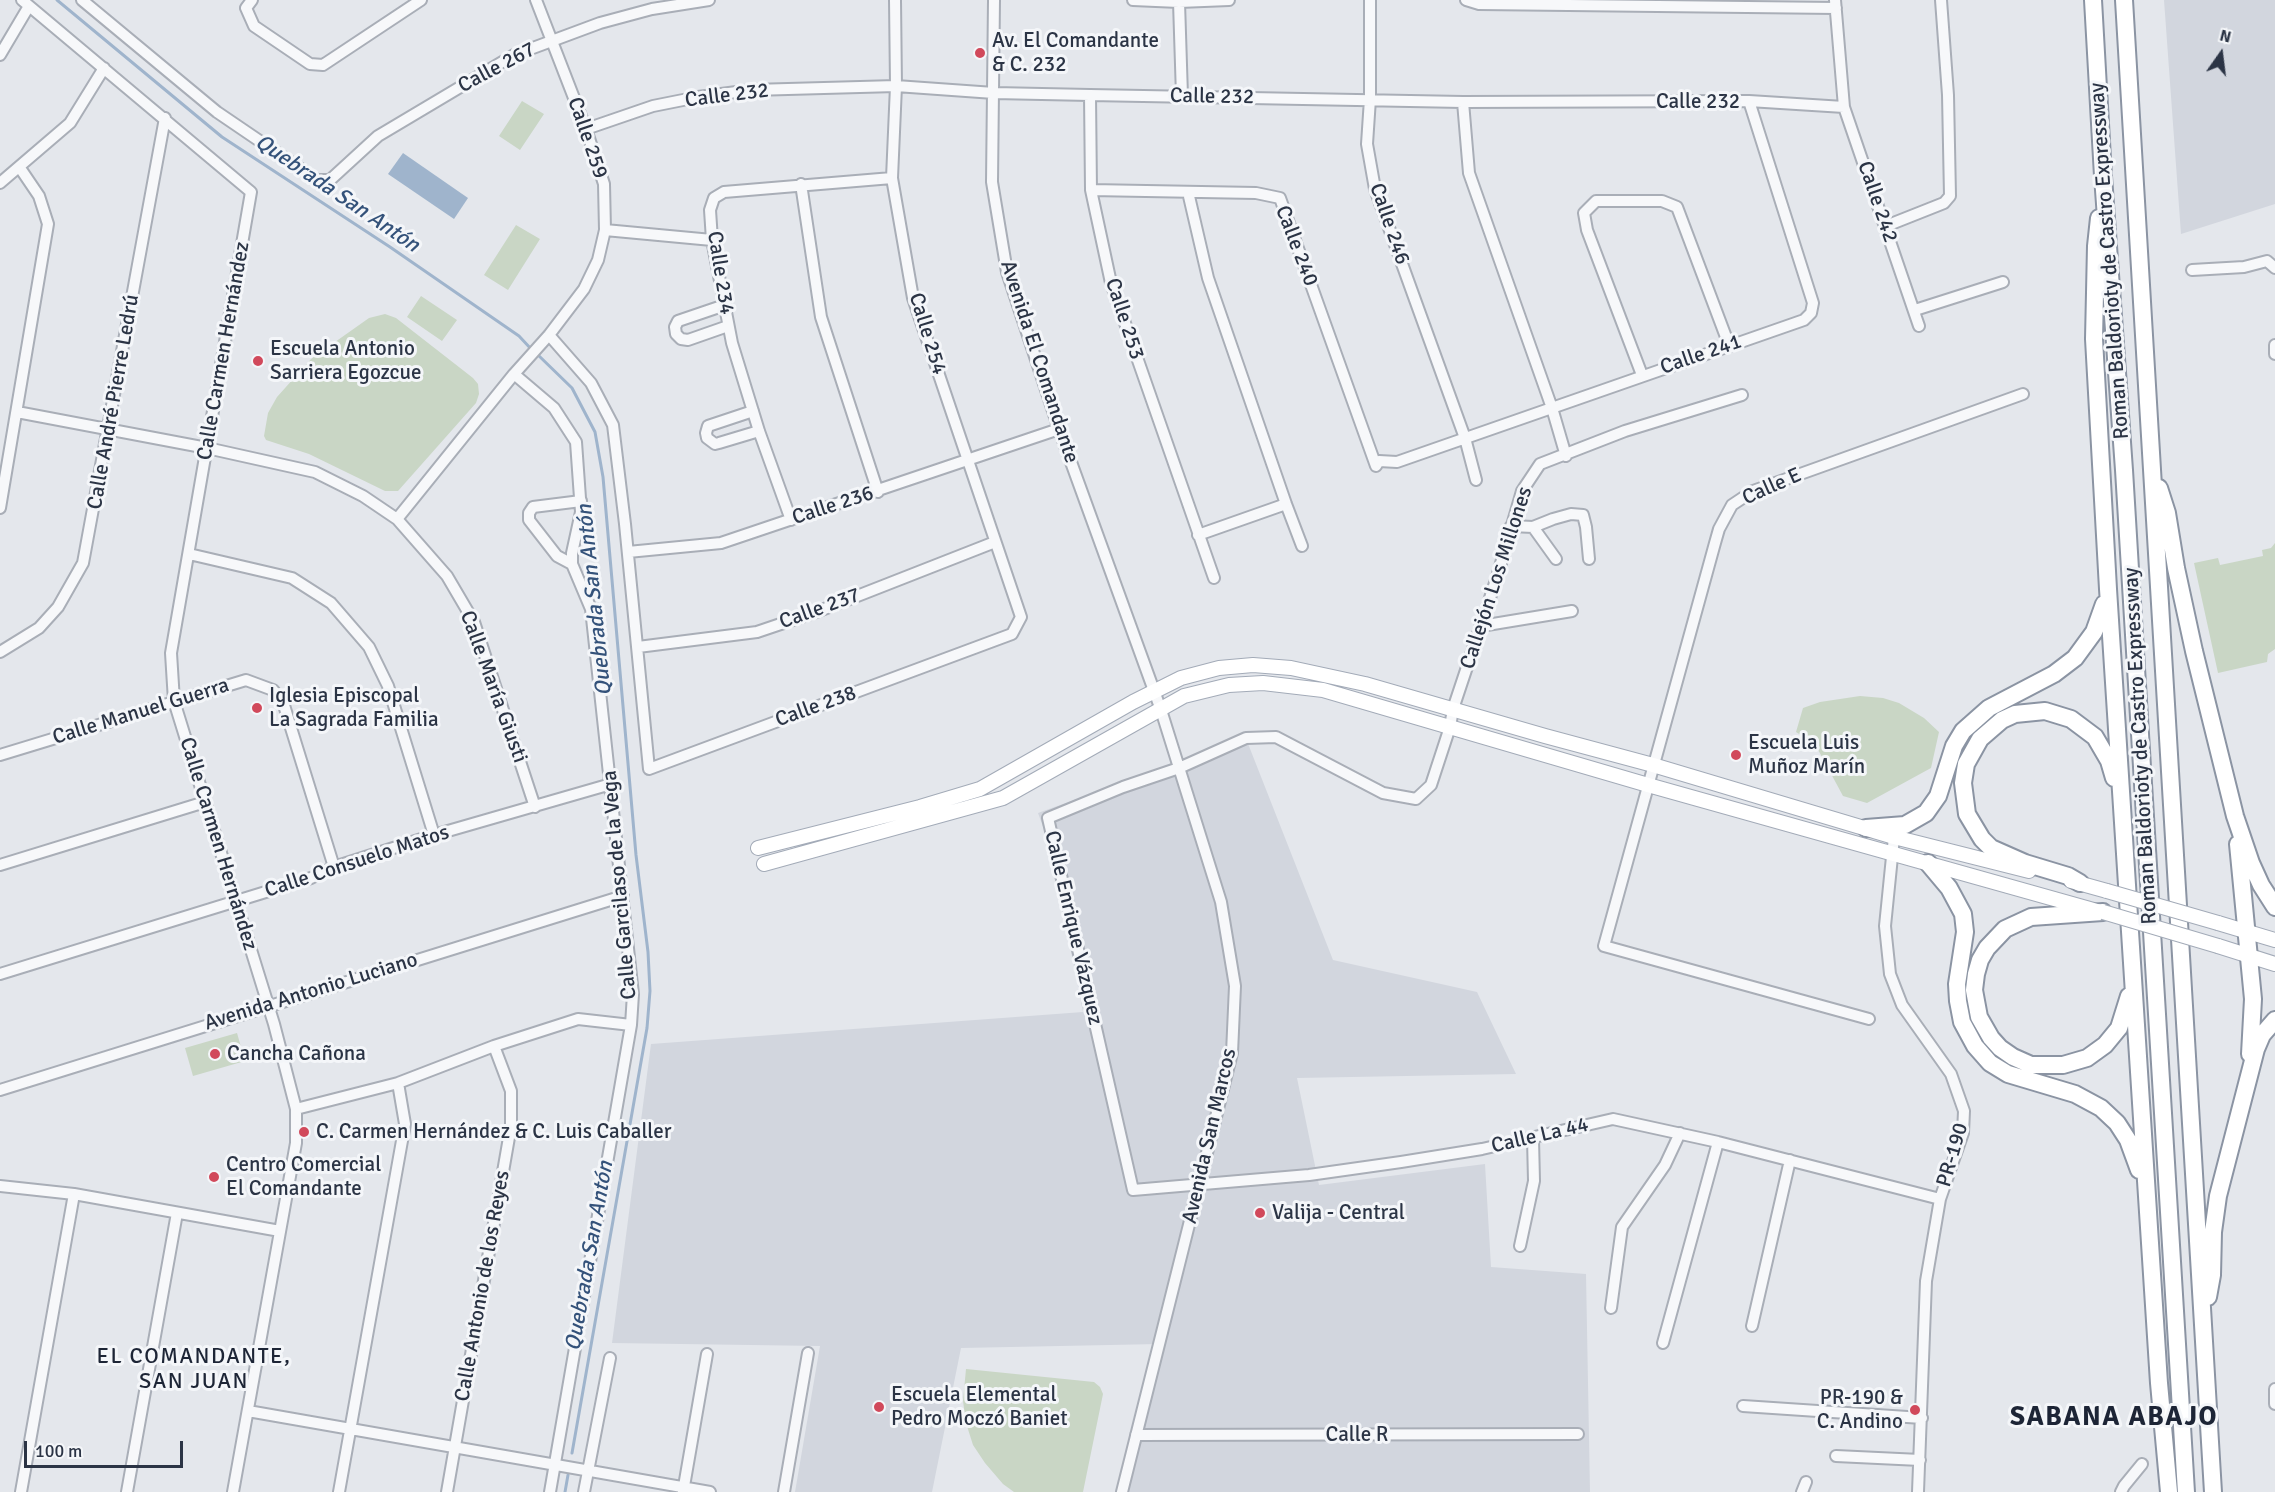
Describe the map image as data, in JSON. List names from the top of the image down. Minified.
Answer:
{"streets":{"highway":["Roman Baldorioty de Castro Expressway"],"street":["Calle 267","Calle 232","Calle 259","Calle 242","Calle 246","Calle 240","Calle 234","Calle 253","Calle 254","Calle Carmen Hernández","Calle 241","Avenida El Comandante","Calle André Pierre Ledrú","Calle E","Calle 236","Callejón Los Millones","Calle 237","Calle María Giusti","Calle 238","Calle Manuel Guerra","Calle Consuelo Matos","Calle Garcilaso de la Vega","Calle Enrique Vázquez","Avenida Antonio Luciano","Avenida San Marcos","Calle La 44","PR-190","Calle Antonio de los Reyes","Calle R"]},"crossings":[["Calle 267","Calle 259"],["Calle 232","Calle 259"],["Calle 232","Calle 242"],["Calle 232","Calle 246"],["Calle 232","Calle 253"],["Calle 232","Calle 254"],["Calle 232","Calle 241"],["Calle 232","Avenida El Comandante"],["Calle 259","Calle María Giusti"],["Calle 246","Calle 241"],["Calle 240","Calle 253"],["Calle 240","Calle 241"],["Calle 234","Calle 254"],["Calle 234","Calle 236"],["Calle 254","Calle 236"],["Calle 254","Calle 237"],["Calle 254","Calle 238"],["Calle Carmen Hernández","Calle André Pierre Ledrú"],["Calle Carmen Hernández","Calle María Giusti"],["Calle Carmen Hernández","Calle Manuel Guerra"],["Calle Carmen Hernández","Calle Consuelo Matos"],["Calle Carmen Hernández","Avenida Antonio Luciano"],["Avenida El Comandante","Calle 236"],["Avenida El Comandante","Avenida San Marcos"],["Calle André Pierre Ledrú","Calle María Giusti"],["Callejón Los Millones","Calle Enrique Vázquez"],["Calle 237","Calle 238"],["Calle María Giusti","Calle Consuelo Matos"],["Calle Manuel Guerra","Calle Consuelo Matos"],["Calle Consuelo Matos","Calle Garcilaso de la Vega"],["Calle Garcilaso de la Vega","Avenida Antonio Luciano"],["Calle Enrique Vázquez","Avenida San Marcos"],["Calle Enrique Vázquez","Calle La 44"],["Avenida San Marcos","Calle La 44"],["Avenida San Marcos","Calle R"],["Calle La 44","PR-190"]],"districts":["EL COMANDANTE, SAN JUAN","SABANA ABAJO"],"water":["Quebrada San Antón"],"places":["Av. El Comandante & C. 232","Escuela Antonio Sarriera Egozcue","Iglesia Episcopal La Sagrada Familia","Escuela Luis Muñoz Marín","Cancha Cañona","C. Carmen Hernández & C. Luis Caballer","Centro Comercial El Comandante","Valija - Central","Escuela Elemental Pedro Moczó Baniet","PR-190 & C. Andino"],"scale_bar":"100 m","north":"top"}
